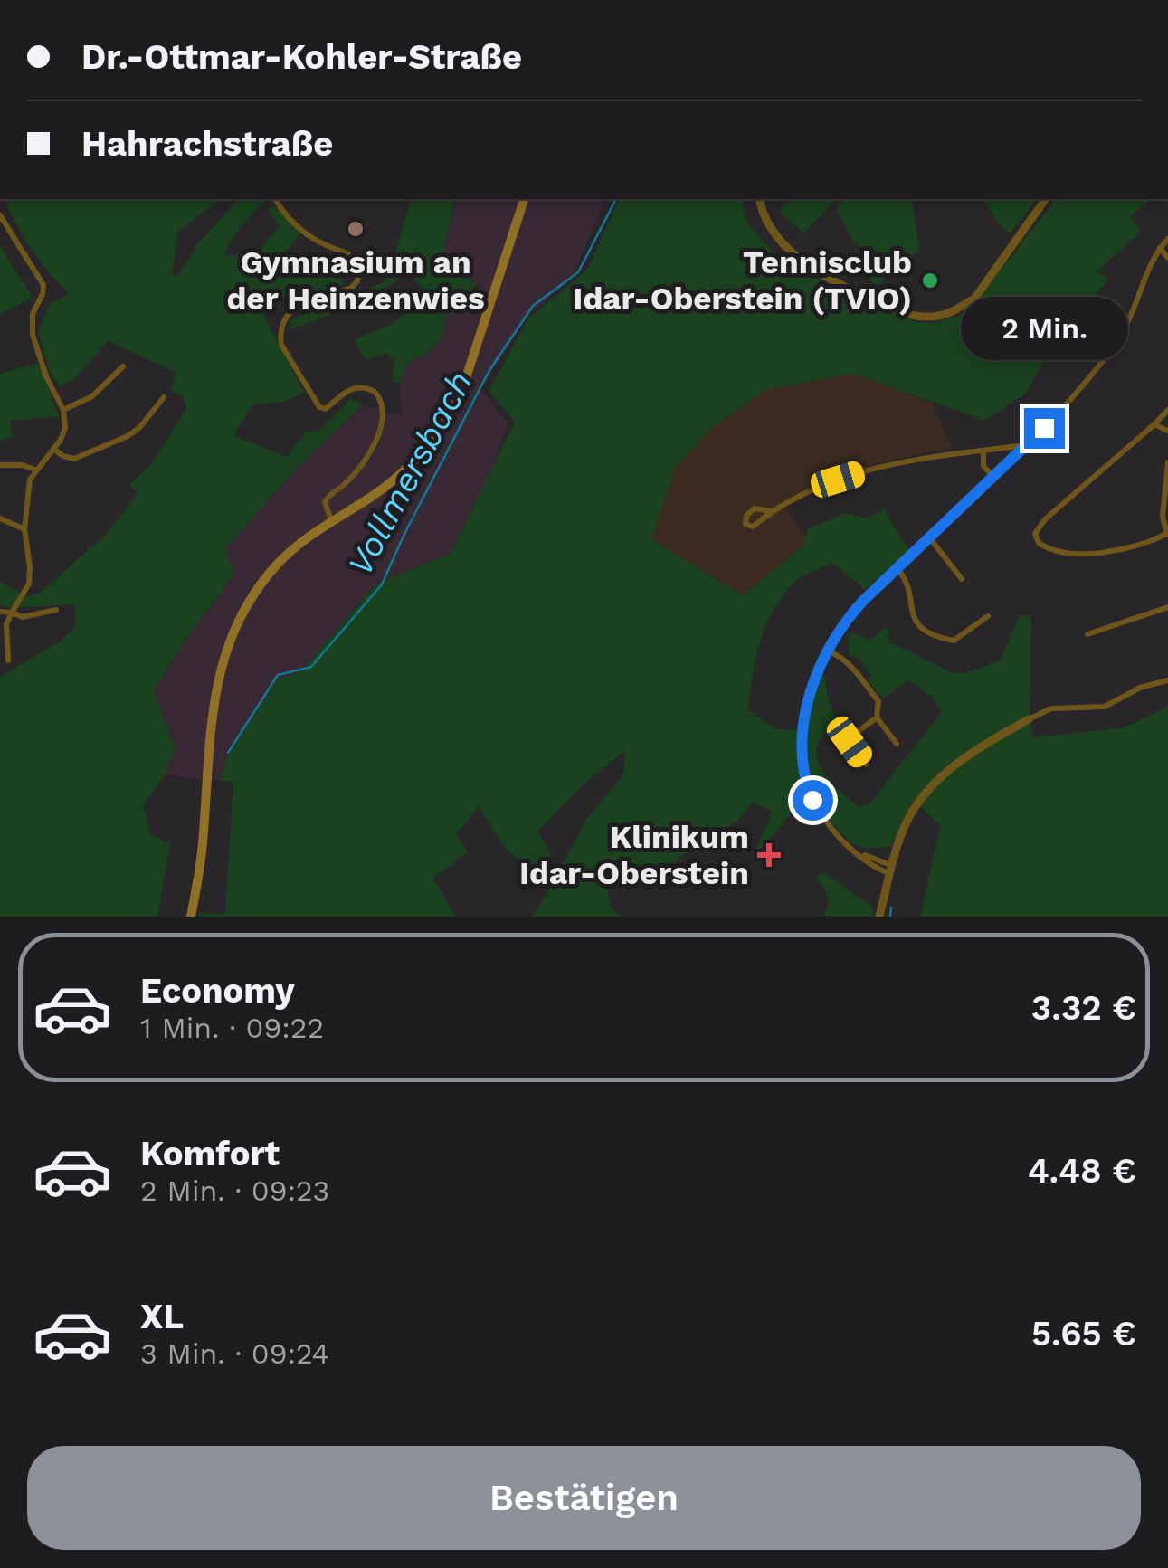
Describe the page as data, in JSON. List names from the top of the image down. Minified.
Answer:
{"water":["Vollmersbach"],"places":{"other":["Gymnasium an der Heinzenwies","Tennisclub Idar-Oberstein (TVIO)"],"health":["Klinikum Idar-Oberstein"]},"page":{"banner":["Dr.-Ottmar-Kohler-Straße","Hahrachstraße"],"bubble":"2 Min.","list":[{"name":"Economy","note":"1 Min. · 09:22","value":"3.32 €"},{"name":"Komfort","note":"2 Min. · 09:23","value":"4.48 €"},{"name":"XL","note":"3 Min. · 09:24","value":"5.65 €"}],"buttons":"Bestätigen"}}
